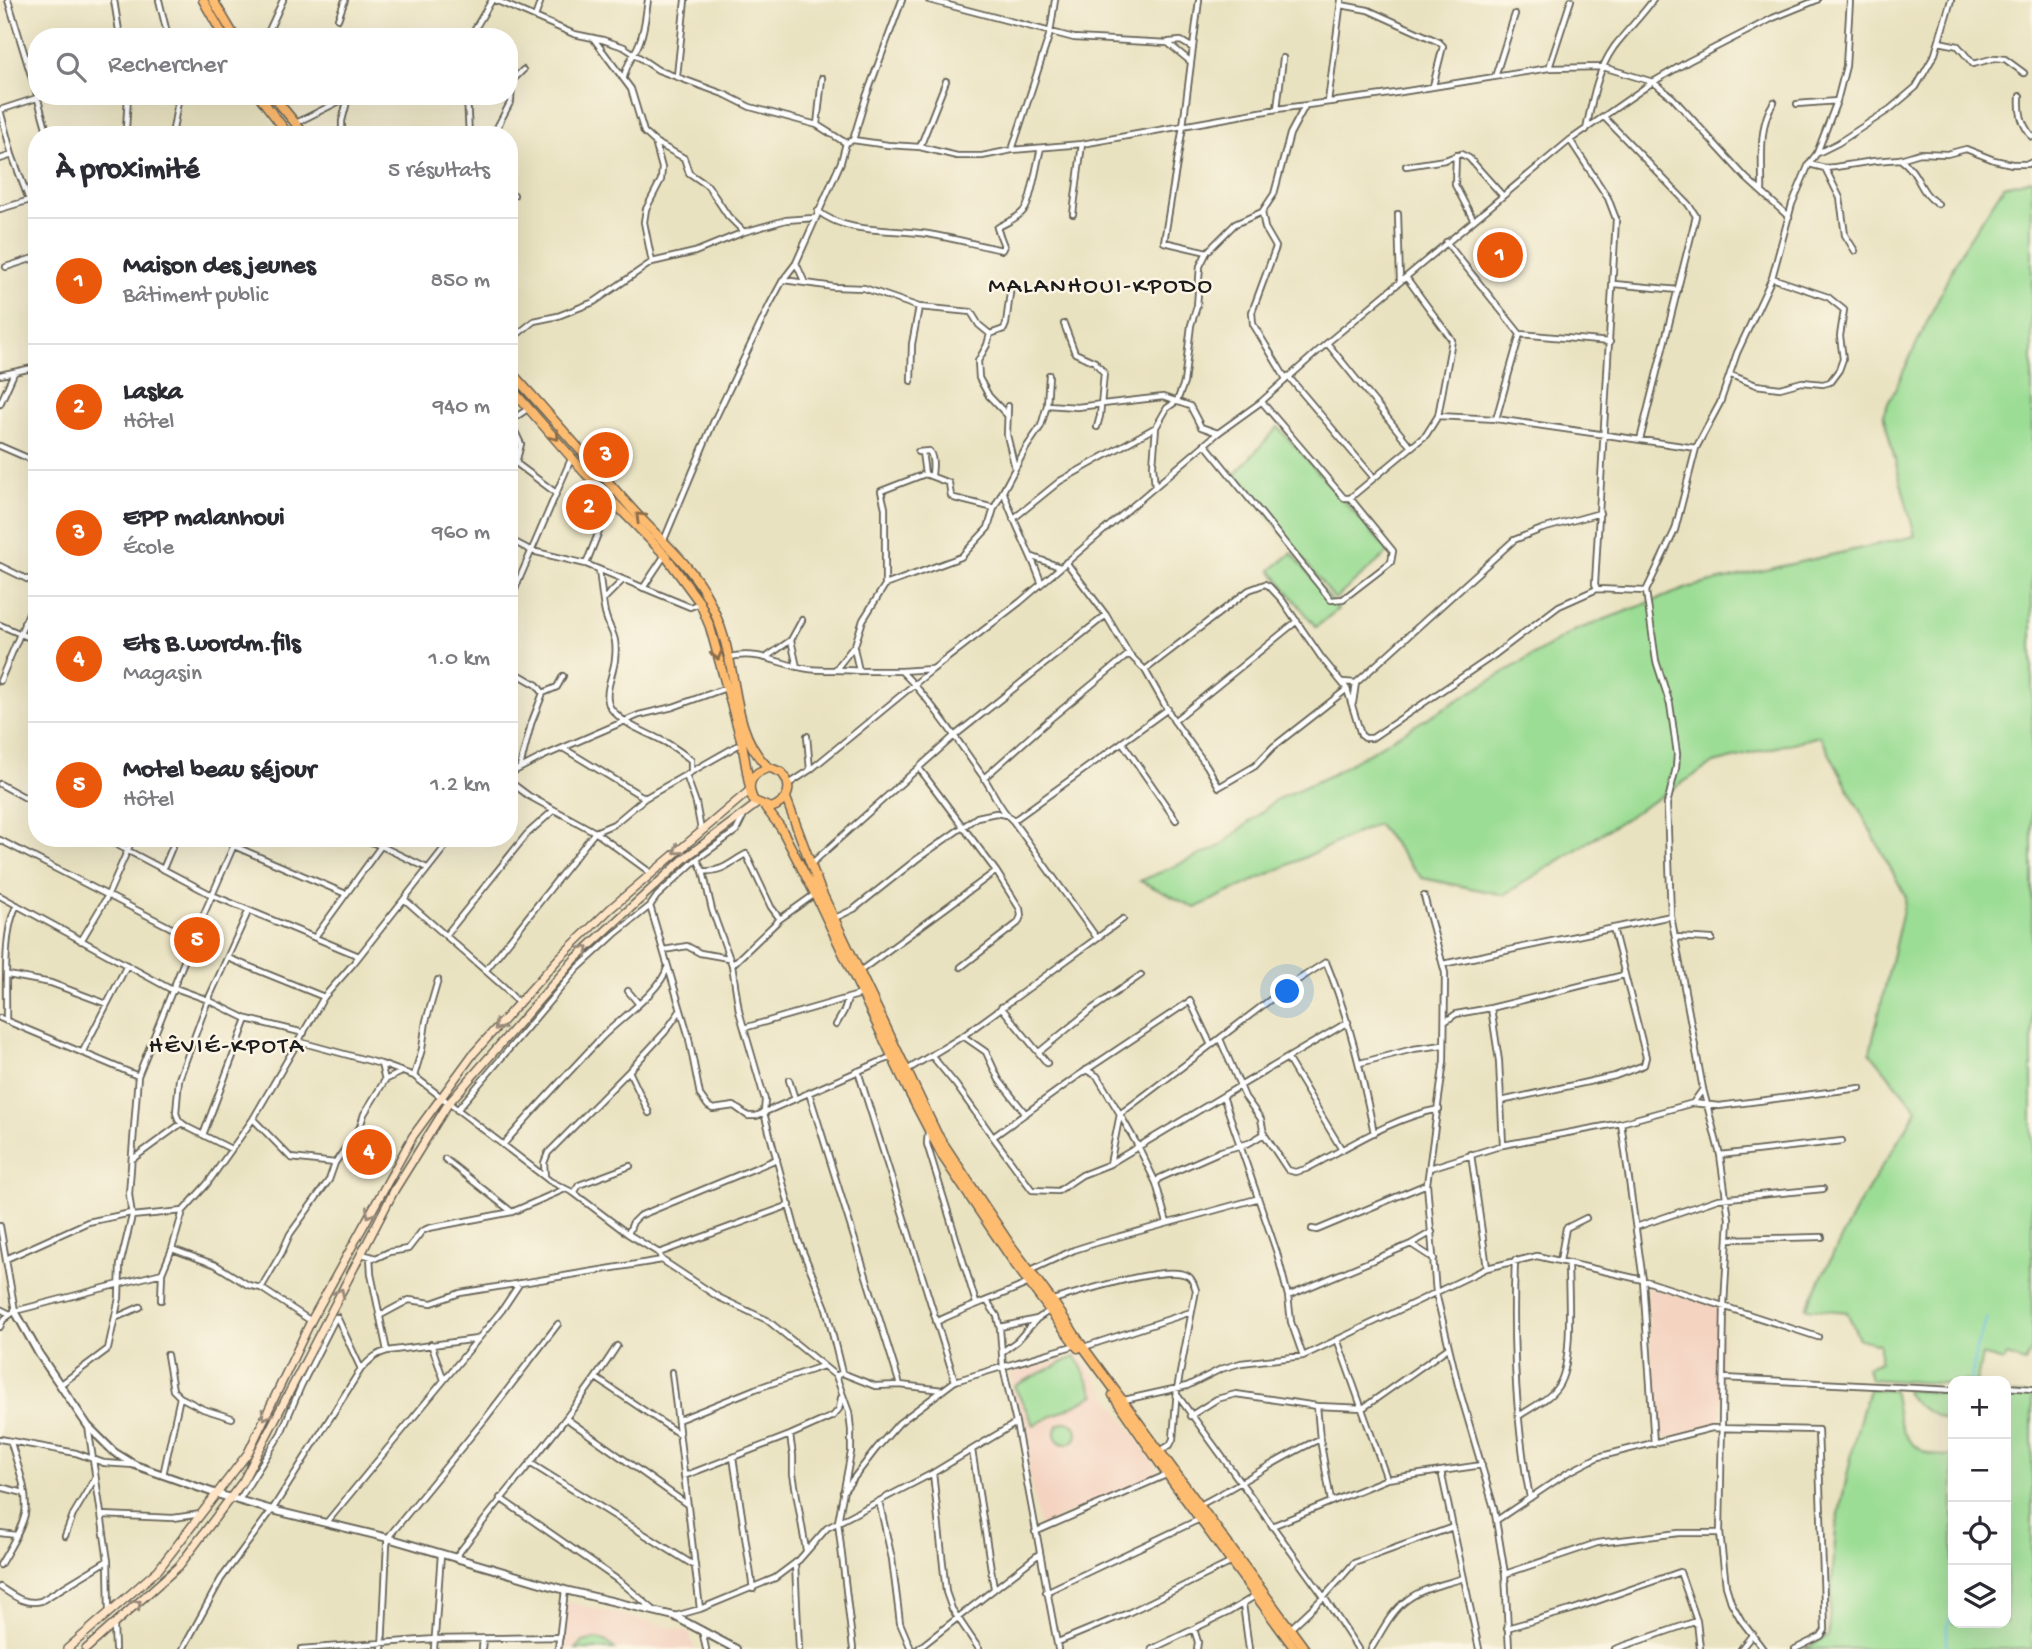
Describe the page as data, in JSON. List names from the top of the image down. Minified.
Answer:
{"districts":["MALANHOUI-KPODO","HÊVIÉ-KPOTA"],"page":{"search":"Rechercher","heading":["À proximité","5 résultats"],"list":[{"mark":"1","name":"Maison des jeunes","note":"Bâtiment public","value":"850 m"},{"mark":"2","name":"Laska","note":"Hôtel","value":"940 m"},{"mark":"3","name":"EPP malanhoui","note":"École","value":"960 m"},{"mark":"4","name":"Ets B.wordm.fils","note":"Magasin","value":"1.0 km"},{"mark":"5","name":"Motel beau séjour","note":"Hôtel","value":"1.2 km"}],"pins":["1","3","2","5","4"],"map_buttons":["+","−"]}}
